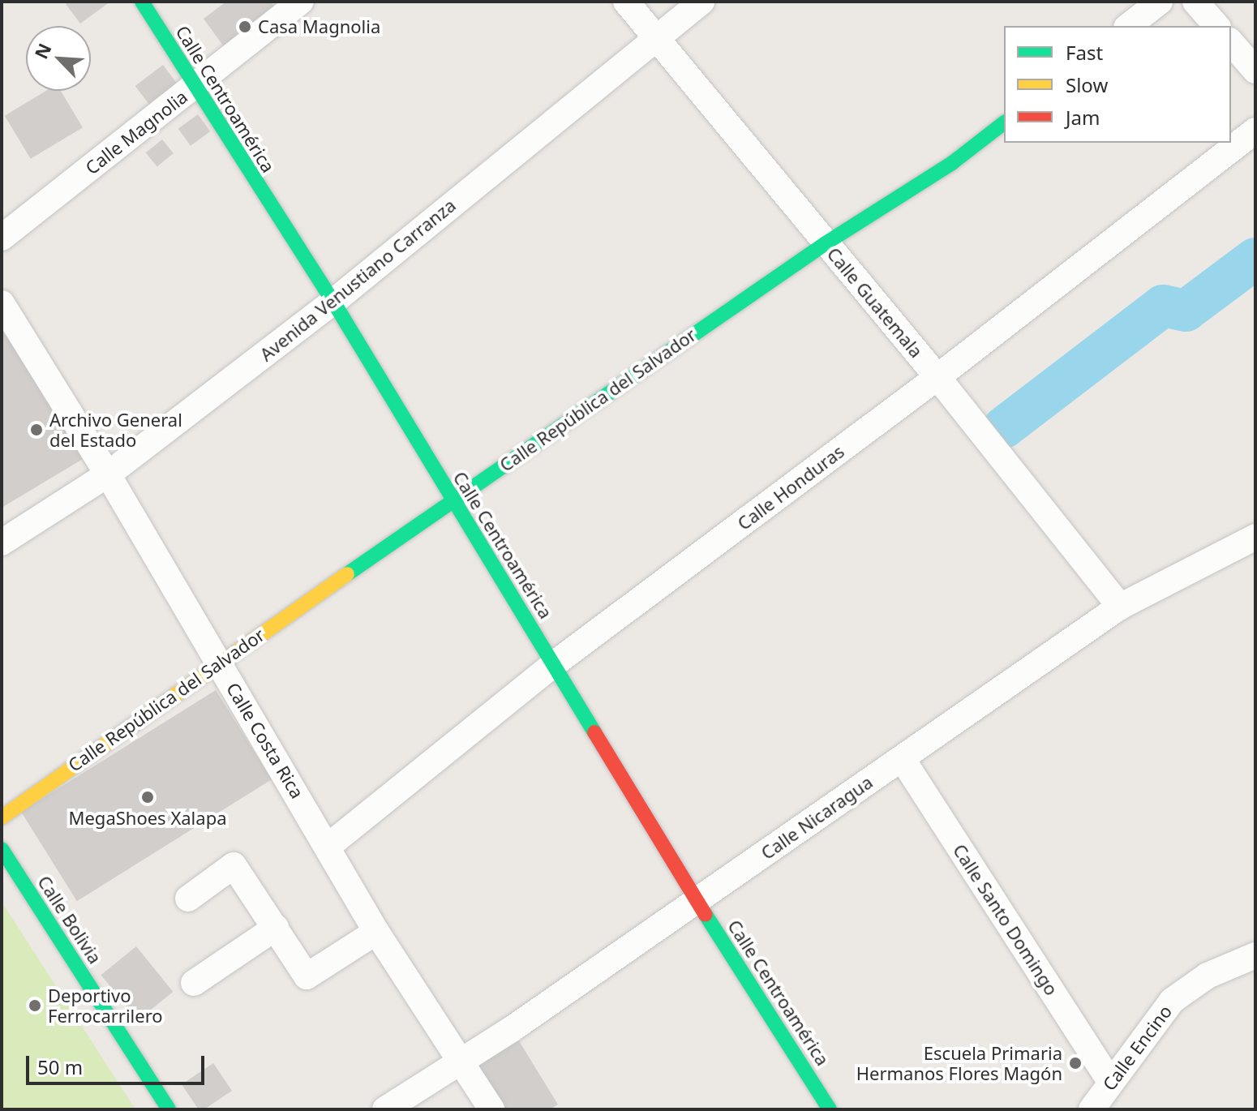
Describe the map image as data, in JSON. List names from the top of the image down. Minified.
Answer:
{"streets":{"street":["Calle Centroamérica","Calle Magnolia","Avenida Venustiano Carranza","Calle Guatemala","Calle República del Salvador","Calle Honduras","Calle Costa Rica","Calle Nicaragua","Calle Bolivia","Calle Santo Domingo","Calle Encino"]},"crossings":[["Calle Centroamérica","Calle Magnolia"],["Calle Centroamérica","Avenida Venustiano Carranza"],["Calle Centroamérica","Calle República del Salvador"],["Calle Centroamérica","Calle Honduras"],["Calle Centroamérica","Calle Nicaragua"],["Avenida Venustiano Carranza","Calle Guatemala"],["Avenida Venustiano Carranza","Calle Costa Rica"],["Calle Guatemala","Calle República del Salvador"],["Calle Guatemala","Calle Honduras"],["Calle Guatemala","Calle Nicaragua"],["Calle República del Salvador","Calle Costa Rica"],["Calle Honduras","Calle Costa Rica"],["Calle Costa Rica","Calle Nicaragua"],["Calle Nicaragua","Calle Santo Domingo"],["Calle Santo Domingo","Calle Encino"]],"places":["Casa Magnolia","Archivo General del Estado","MegaShoes Xalapa","Deportivo Ferrocarrilero","Escuela Primaria Hermanos Flores Magón"],"legend":["Fast","Slow","Jam"],"scale_bar":"50 m","north":"top left"}
